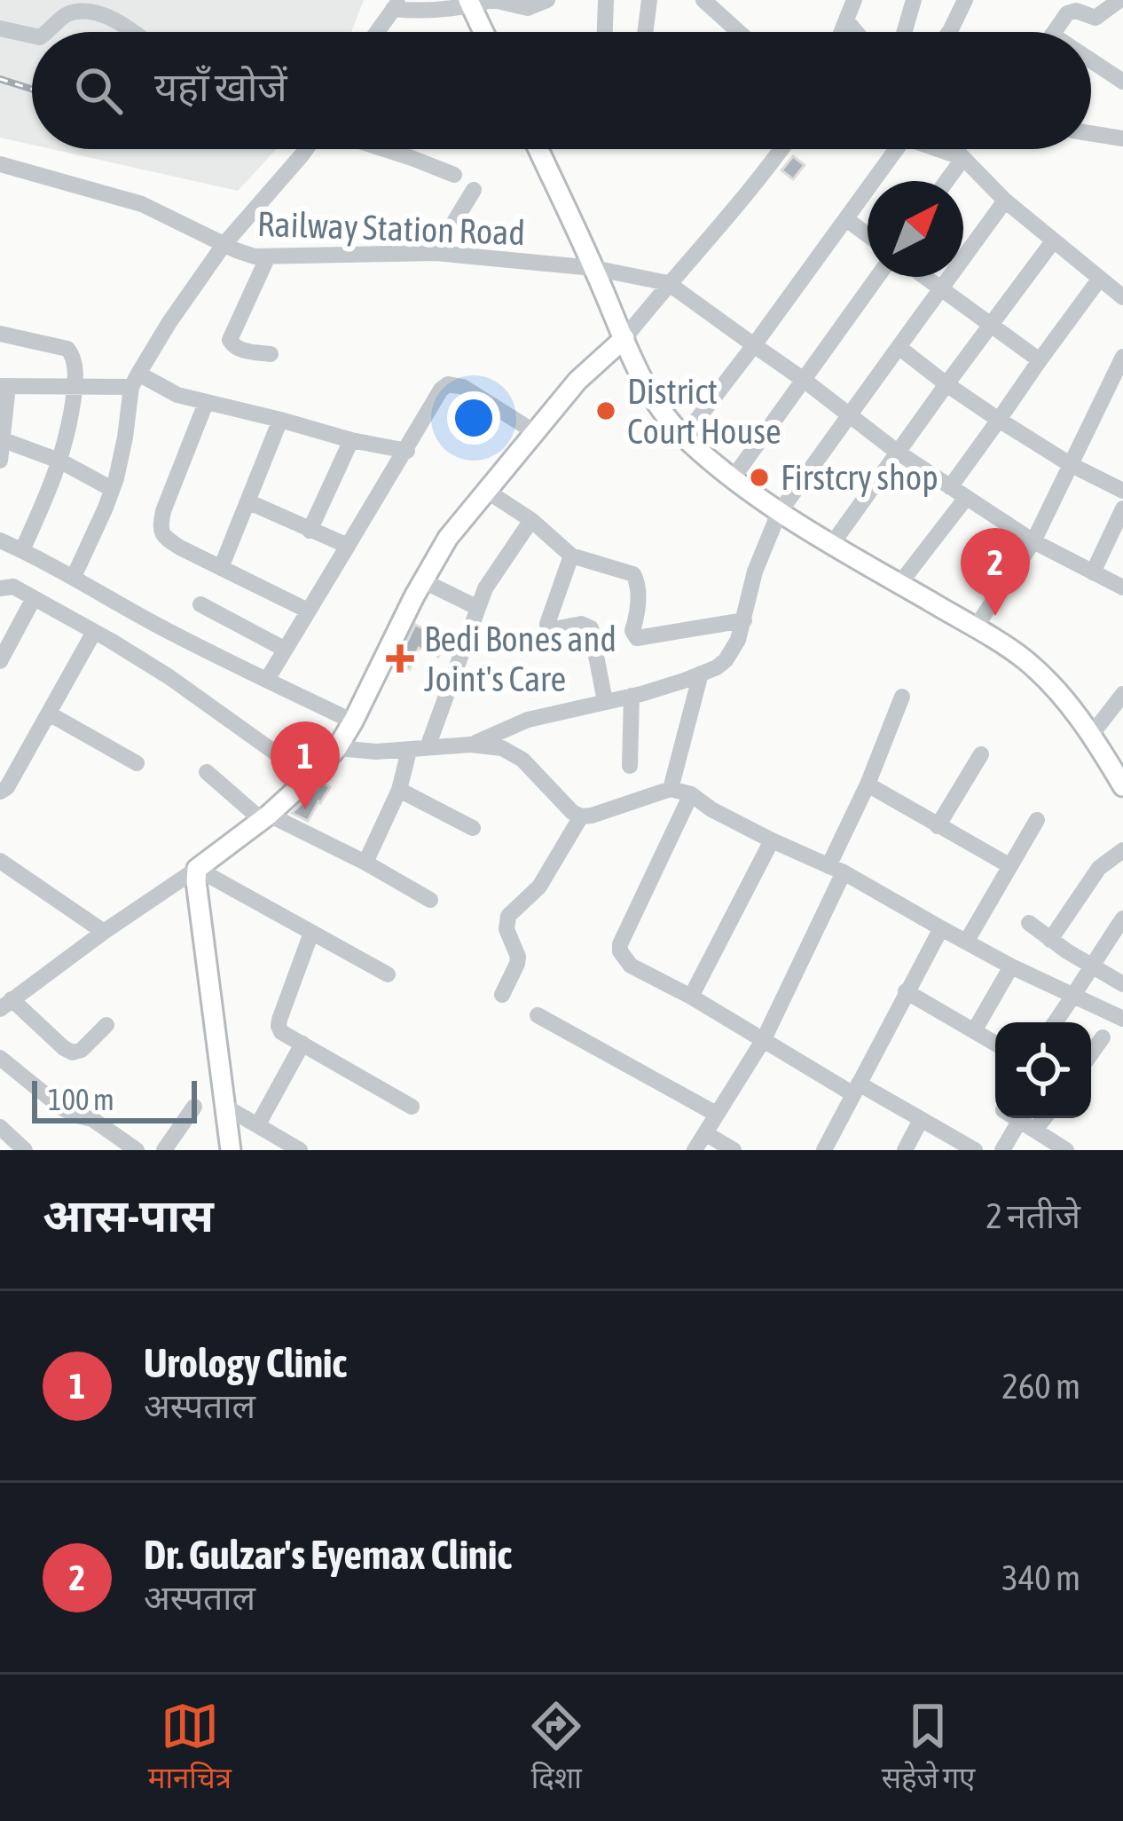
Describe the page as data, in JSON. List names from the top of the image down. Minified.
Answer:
{"streets":{"street":["Railway Station Road"]},"places":{"other":["District Court House","Firstcry shop"],"health":["Bedi Bones and Joint's Care"]},"scale_bar":"100 m","north":"top right","page":{"search":"यहाँ खोजें","pins":["2","1"],"scale":"100 m","heading":["आस-पास","2 नतीजे"],"list":[{"mark":"1","name":"Urology Clinic","note":"अस्पताल","value":"260 m"},{"mark":"2","name":"Dr. Gulzar's Eyemax Clinic","note":"अस्पताल","value":"340 m"}],"nav":["मानचित्र","दिशा","सहेजे गए"]}}
